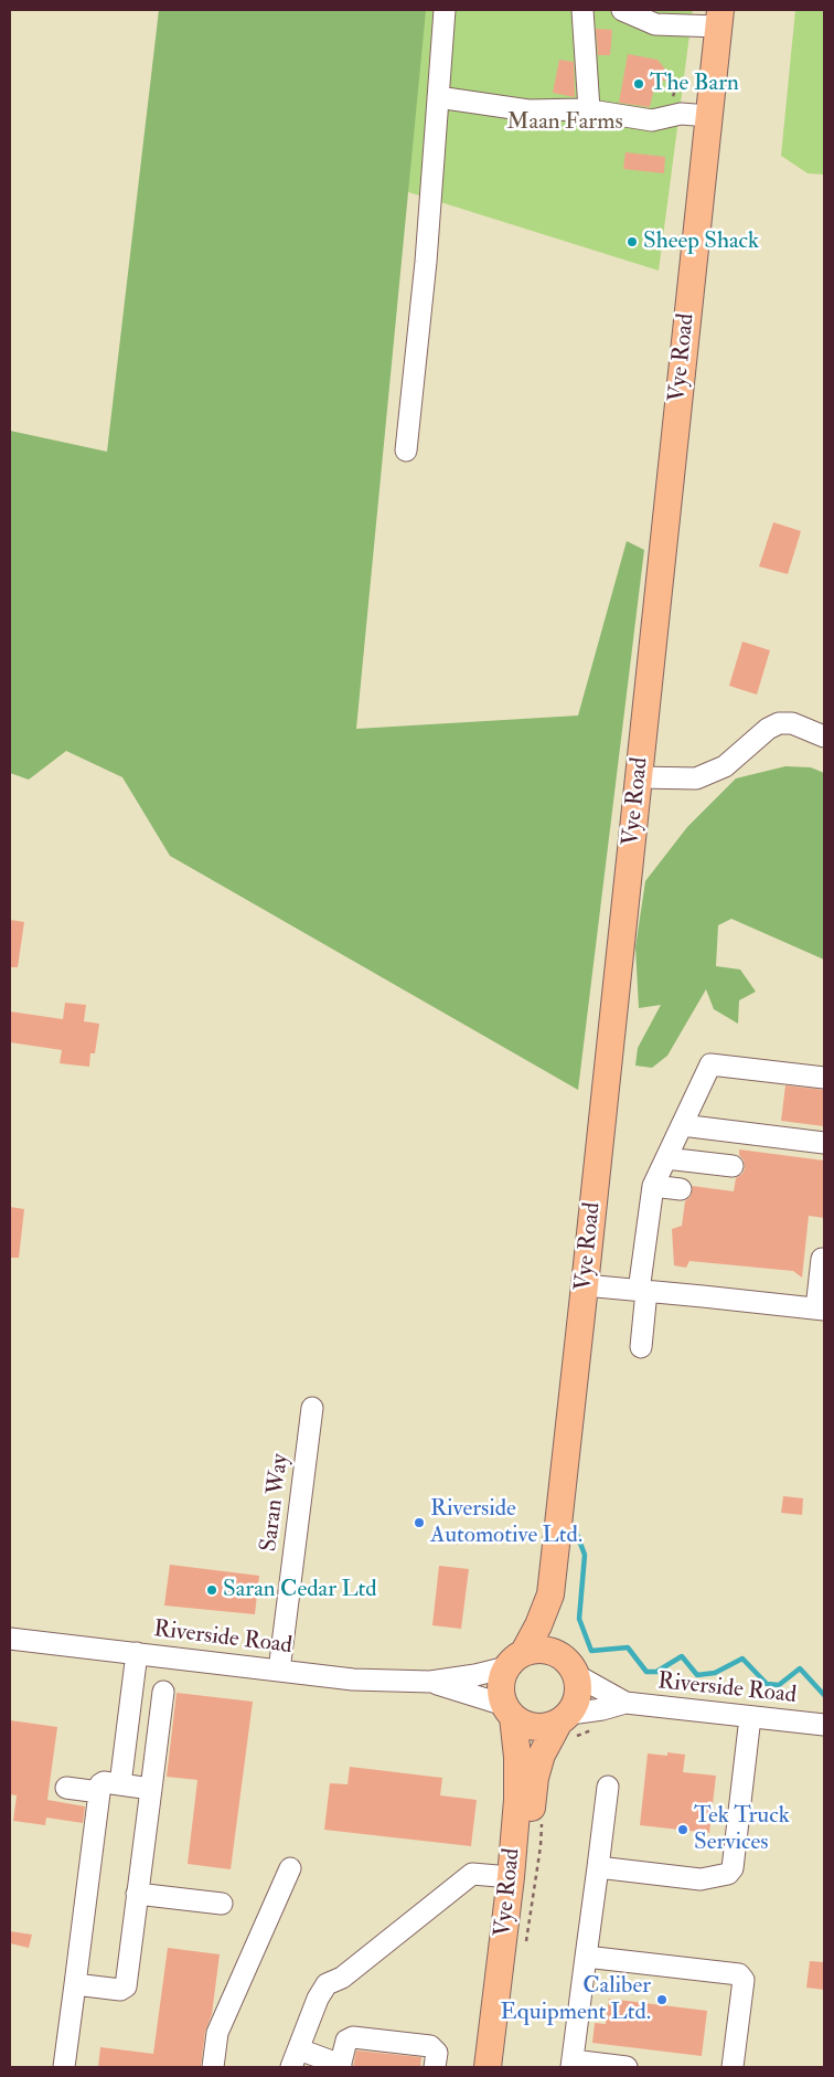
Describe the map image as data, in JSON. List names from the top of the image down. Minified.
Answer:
{"streets":{"main road":["Vye Road"],"street":["Saran Way","Riverside Road"]},"crossings":[["Vye Road","Riverside Road"],["Saran Way","Riverside Road"]],"parks":["Maan Farms"],"places":["The Barn","Sheep Shack","Riverside Automotive Ltd.","Saran Cedar Ltd","Tek Truck Services","Caliber Equipment Ltd."]}
